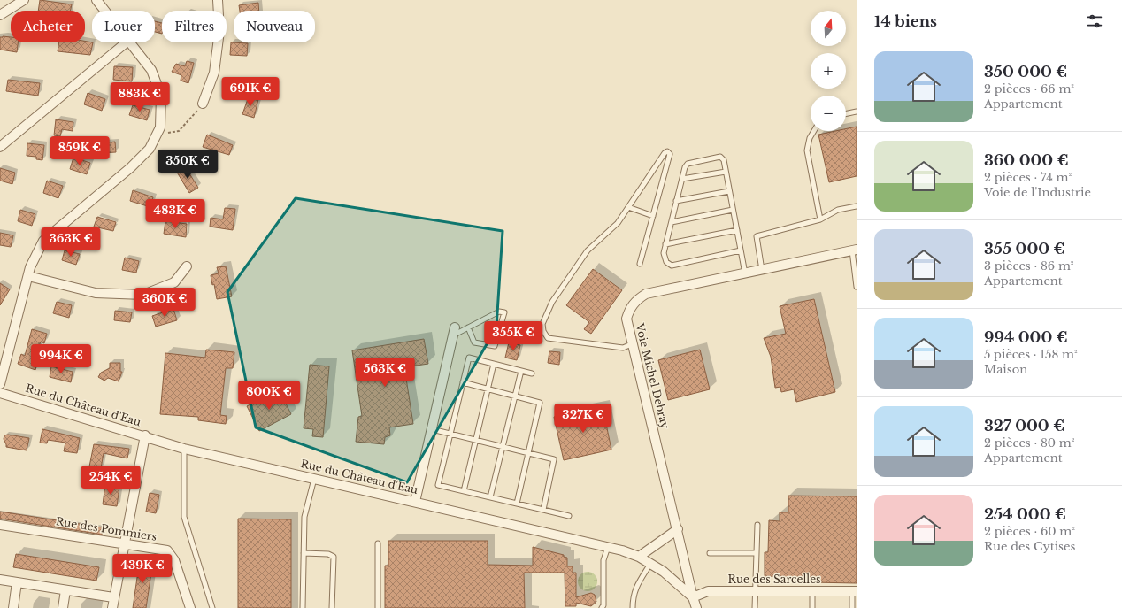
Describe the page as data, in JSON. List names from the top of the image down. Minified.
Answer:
{"streets":{"street":["Voie Michel Debray","Rue du Château d'Eau","Rue des Pommiers","Rue des Sarcelles"]},"crossings":[["Voie Michel Debray","Rue du Château d'Eau"],["Voie Michel Debray","Rue des Sarcelles"],["Rue du Château d'Eau","Rue des Sarcelles"]],"north":"top","page":{"heading":"14 biens","map_buttons":["+","−"],"chip":["Acheter","Louer","Filtres","Nouveau"],"list":[{"name":"350 000 €","note":"2 pièces · 66 m² · Appartement"},{"name":"360 000 €","note":"2 pièces · 74 m² · Voie de l'Industrie"},{"name":"355 000 €","note":"3 pièces · 86 m² · Appartement"},{"name":"994 000 €","note":"5 pièces · 158 m² · Maison"},{"name":"327 000 €","note":"2 pièces · 80 m² · Appartement"},{"name":"254 000 €","note":"2 pièces · 60 m² · Rue des Cytises"}],"price":["691K €","883K €","859K €","350K €","483K €","363K €","360K €","355K €","994K €","563K €","800K €","327K €","254K €","439K €"]}}
